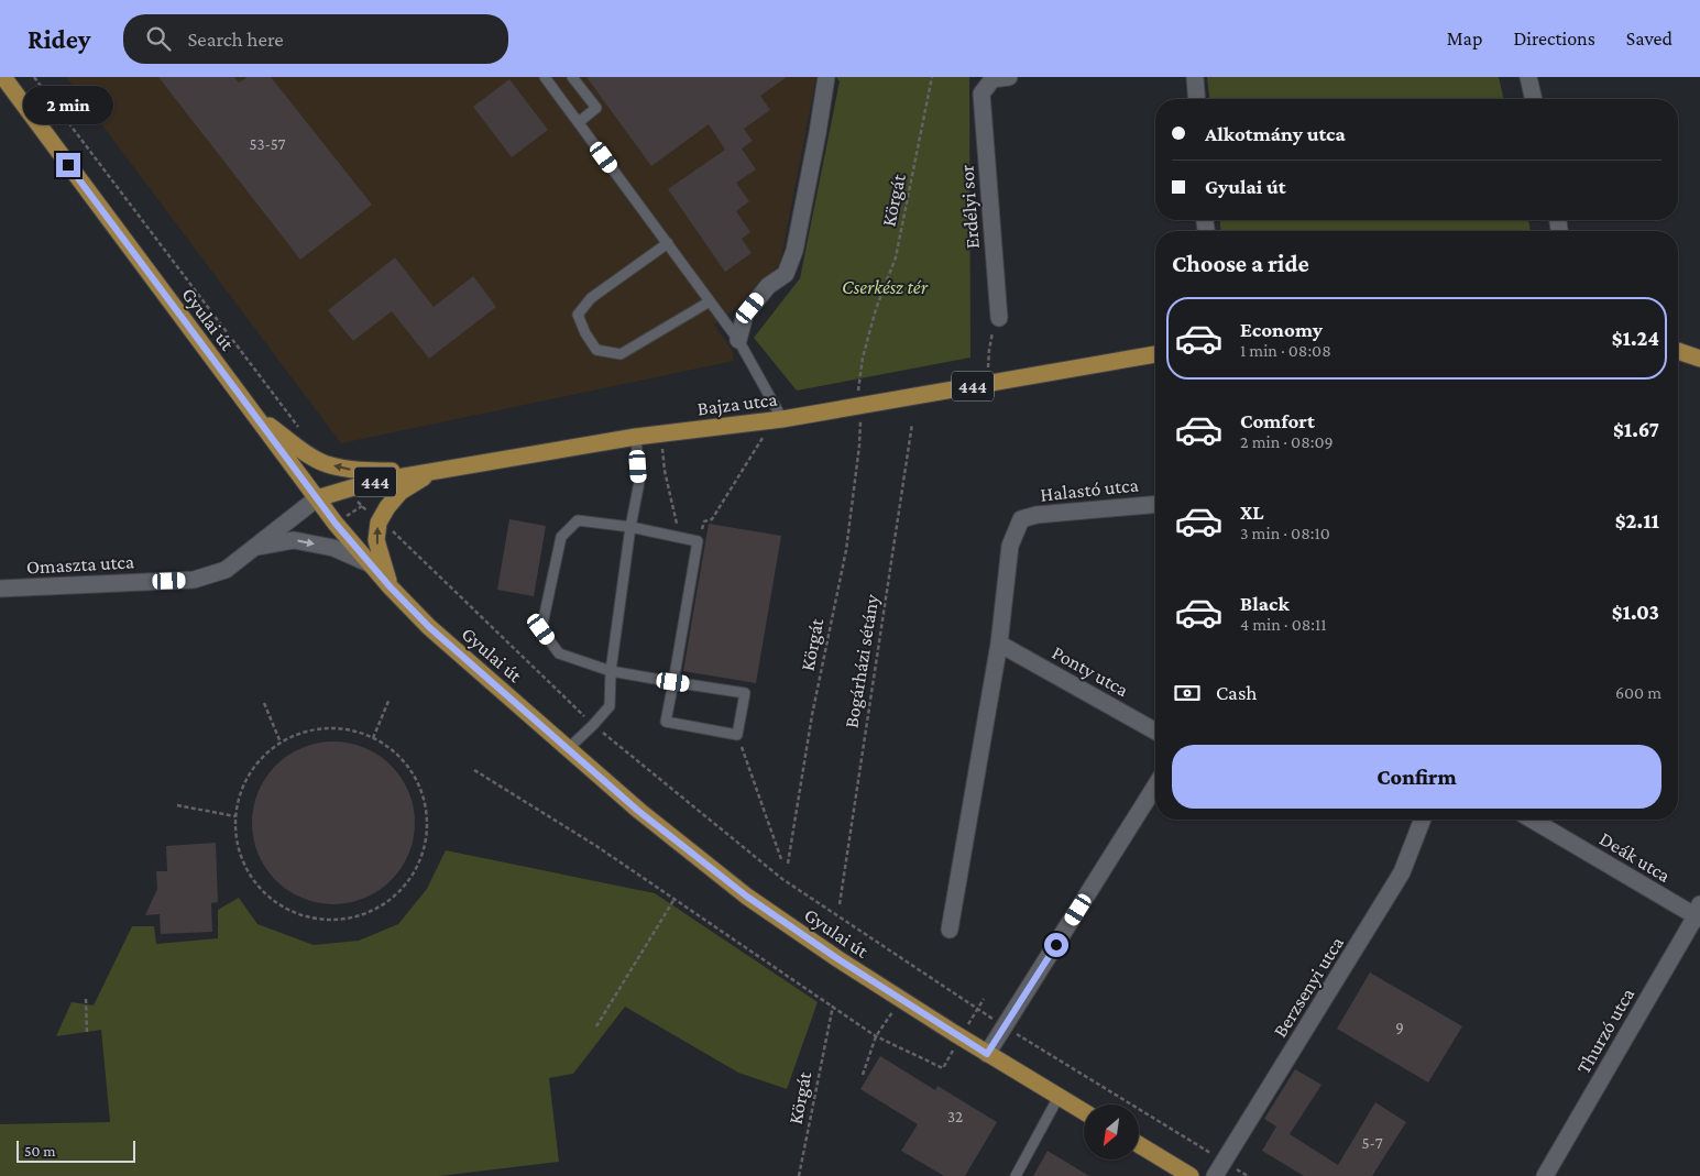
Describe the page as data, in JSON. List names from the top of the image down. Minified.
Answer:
{"streets":{"main road":["Gyulai út","444","Bajza utca"],"street":["Erdélyi sor","Halastó utca","Omaszta utca","Ponty utca","Deák utca","Berzsenyi utca","Thurzó utca"],"path":["Körgát","Bogárházi sétány"]},"crossings":[["Gyulai út","Bajza utca"],["Gyulai út","Omaszta utca"],["Bajza utca","Omaszta utca"],["Halastó utca","Ponty utca"],["Deák utca","Thurzó utca"]],"parks":["Cserkész tér"],"house_numbers":["53-57","9","32","5-7"],"scale_bar":"50 m","north":"bottom left","page":{"header":"Ridey","search":"Search here","nav":["Map","Directions","Saved"],"bubble":"2 min","banner":["Alkotmány utca","Gyulai út"],"heading":"Choose a ride","list":[{"name":"Economy","note":"1 min · 08:08","value":"$1.24"},{"name":"Comfort","note":"2 min · 08:09","value":"$1.67"},{"name":"XL","note":"3 min · 08:10","value":"$2.11"},{"name":"Black","note":"4 min · 08:11","value":"$1.03"}],"pay":["Cash","600 m"],"buttons":"Confirm","scale":"50 m"}}
